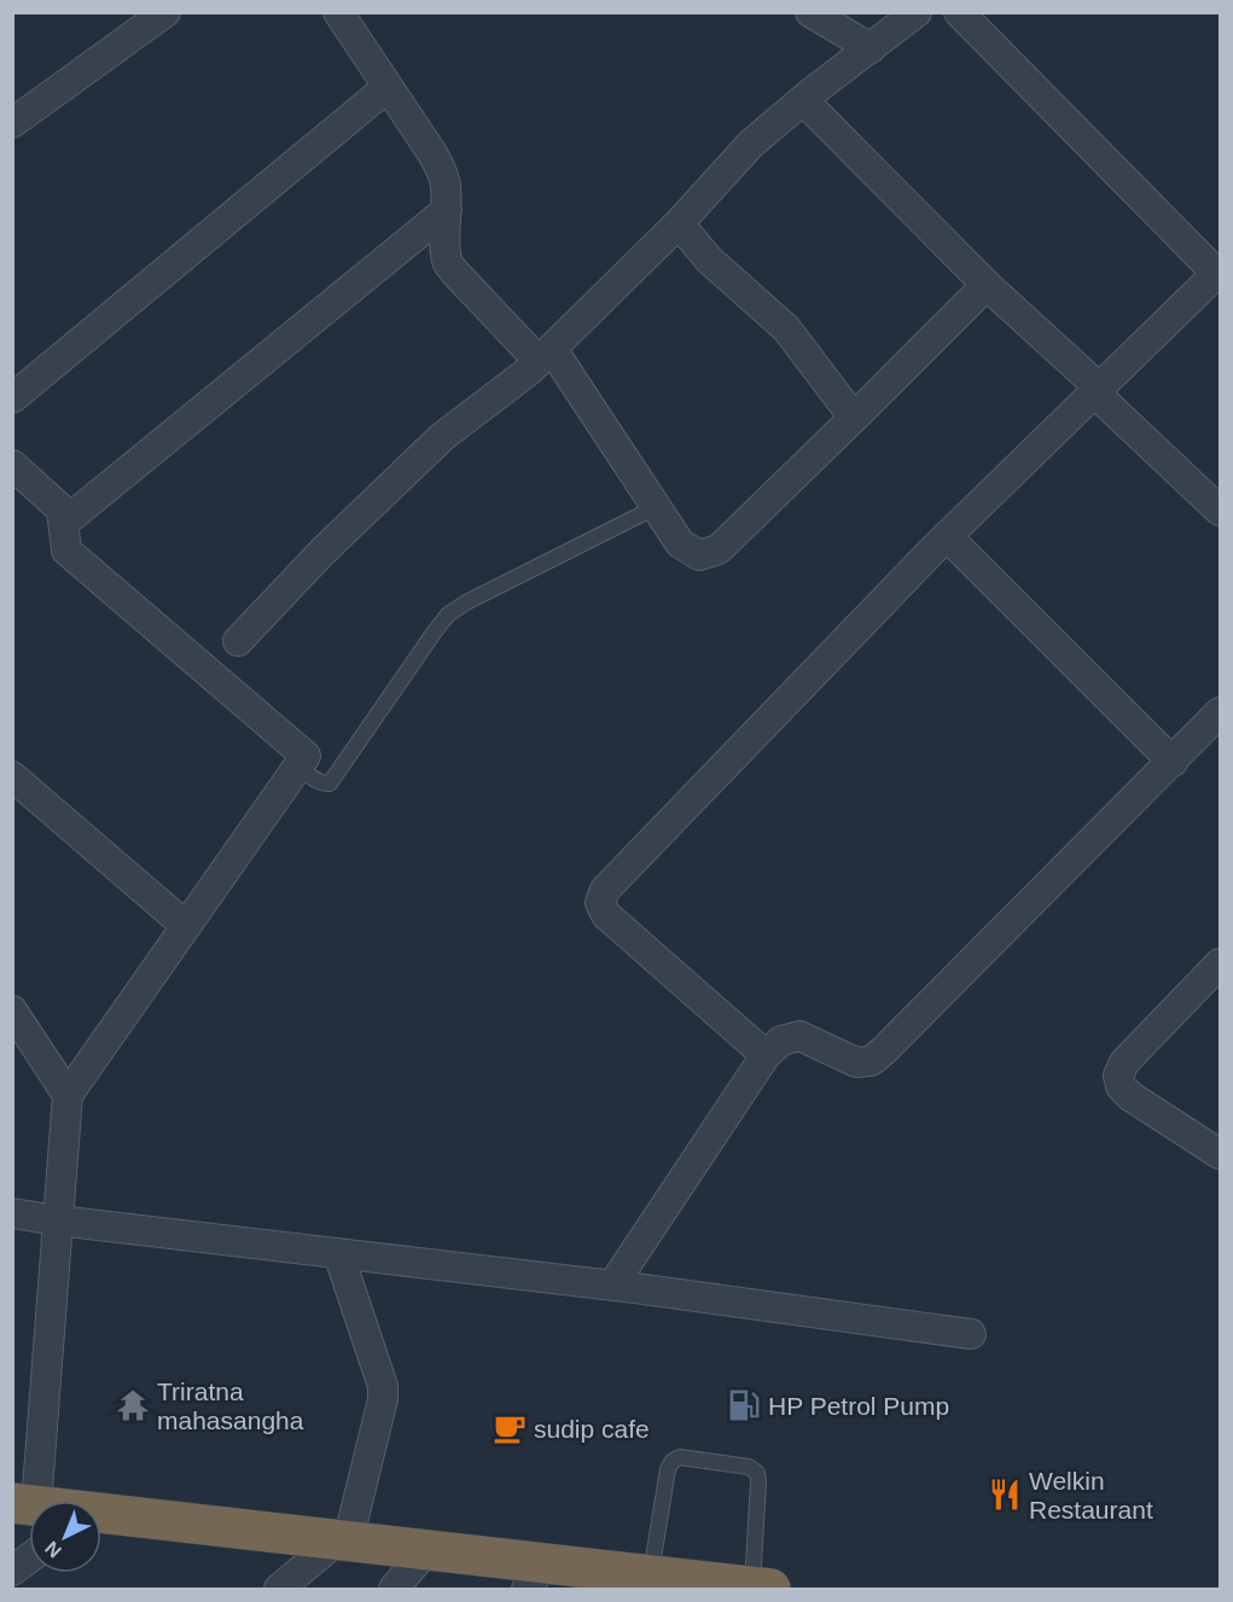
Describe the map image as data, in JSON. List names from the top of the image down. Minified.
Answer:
{"places":{"temple":["Triratna mahasangha"],"fuel station":["HP Petrol Pump"],"cafe":["sudip cafe"],"restaurant":["Welkin Restaurant"]},"north":"bottom left"}
